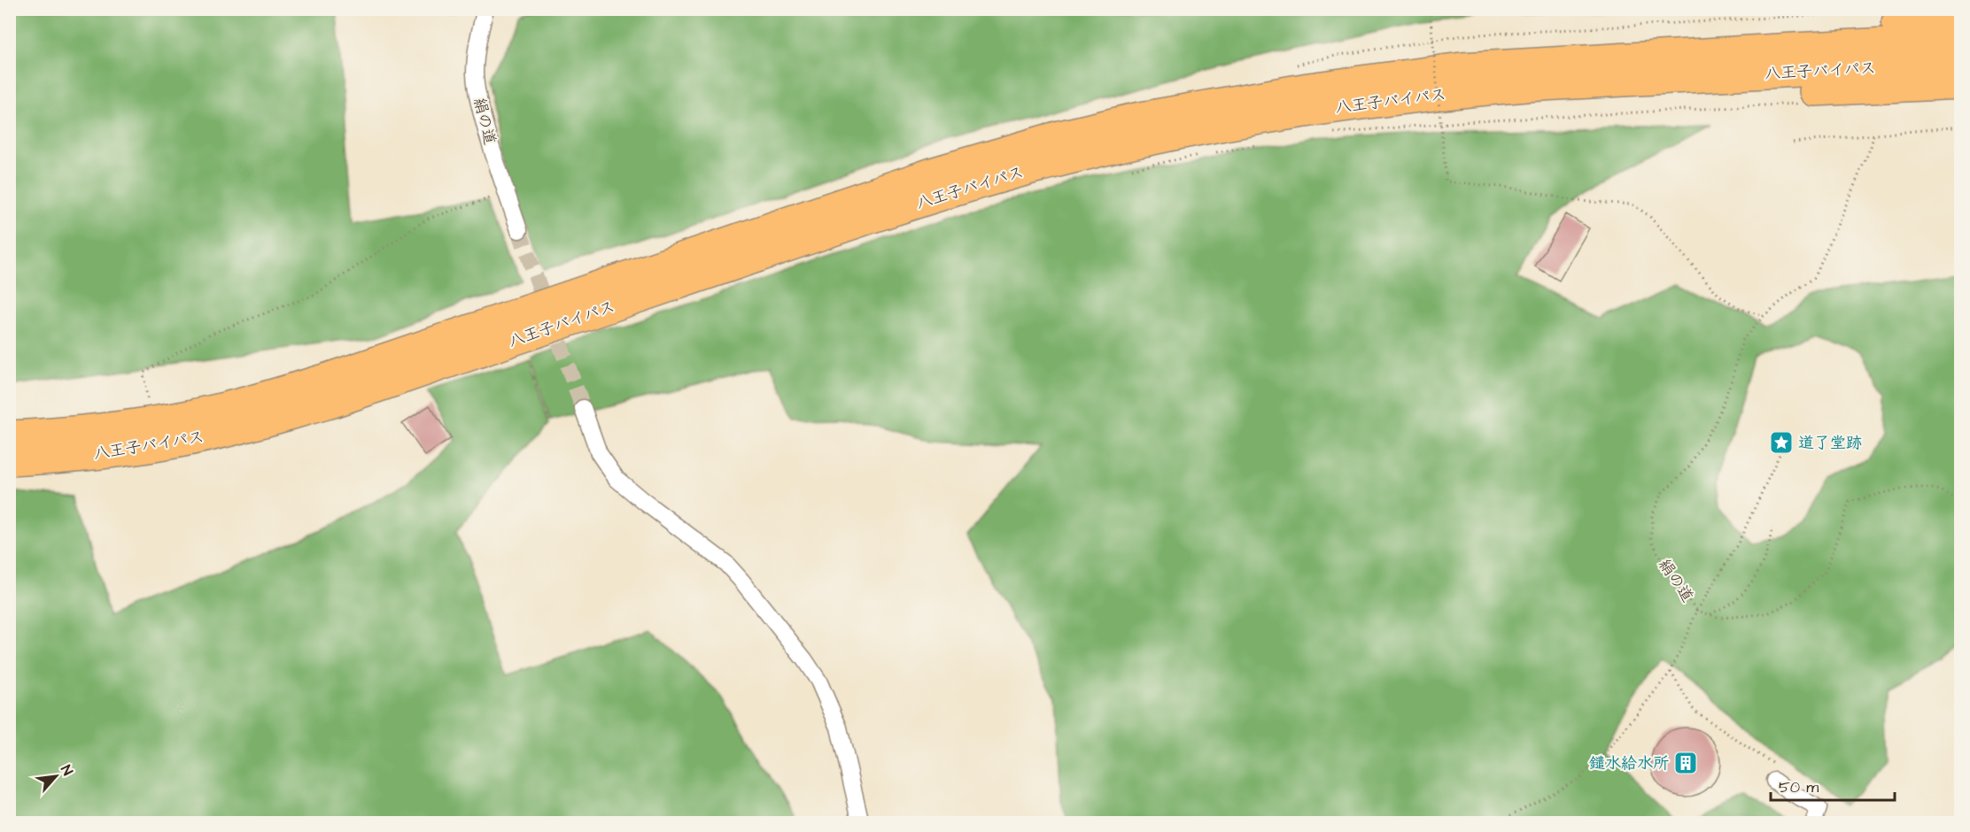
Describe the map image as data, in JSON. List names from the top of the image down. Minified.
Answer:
{"streets":{"highway":["八王子バイパス"],"street":["絹の道"]},"places":{"place":["道了堂跡"],"building":["鑓水給水所"]},"scale_bar":"50 m","north":"top right"}
